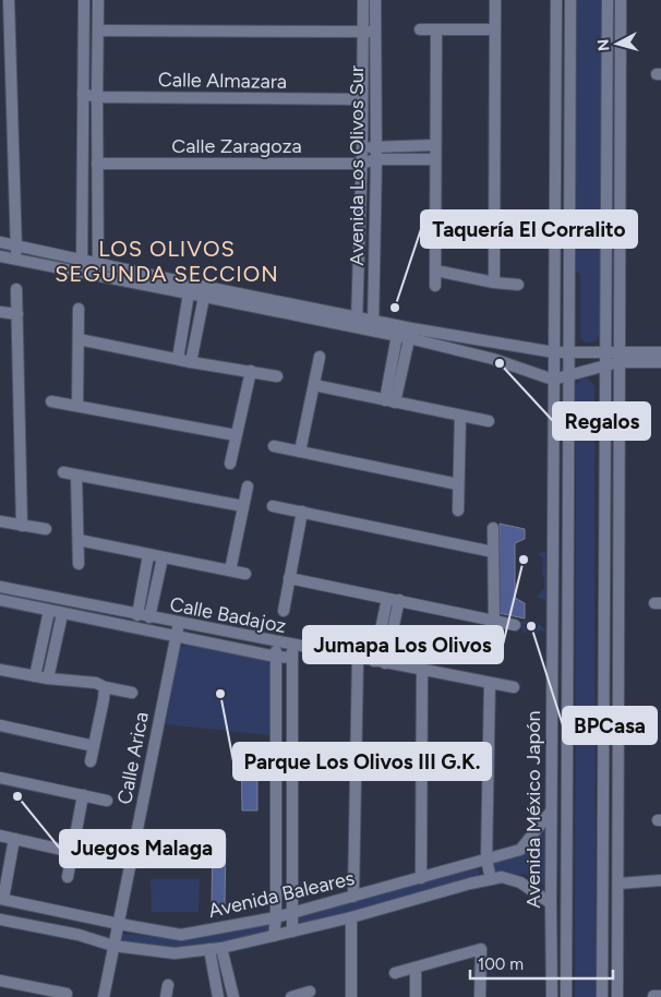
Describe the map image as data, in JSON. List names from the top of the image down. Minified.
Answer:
{"streets":{"street":["Calle Almazara","Calle Zaragoza","Avenida Los Olivos Sur","Calle Badajoz","Calle Arica","Avenida México Japón","Avenida Baleares"]},"crossings":[["Calle Almazara","Avenida Los Olivos Sur"],["Calle Zaragoza","Avenida Los Olivos Sur"],["Calle Badajoz","Calle Arica"],["Calle Arica","Avenida Baleares"],["Avenida México Japón","Avenida Baleares"]],"districts":["LOS OLIVOS SEGUNDA SECCION"],"places":["Taquería El Corralito","Regalos","Jumapa Los Olivos","BPCasa","Parque Los Olivos III G.K.","Juegos Malaga"],"scale_bar":"100 m","north":"left"}
